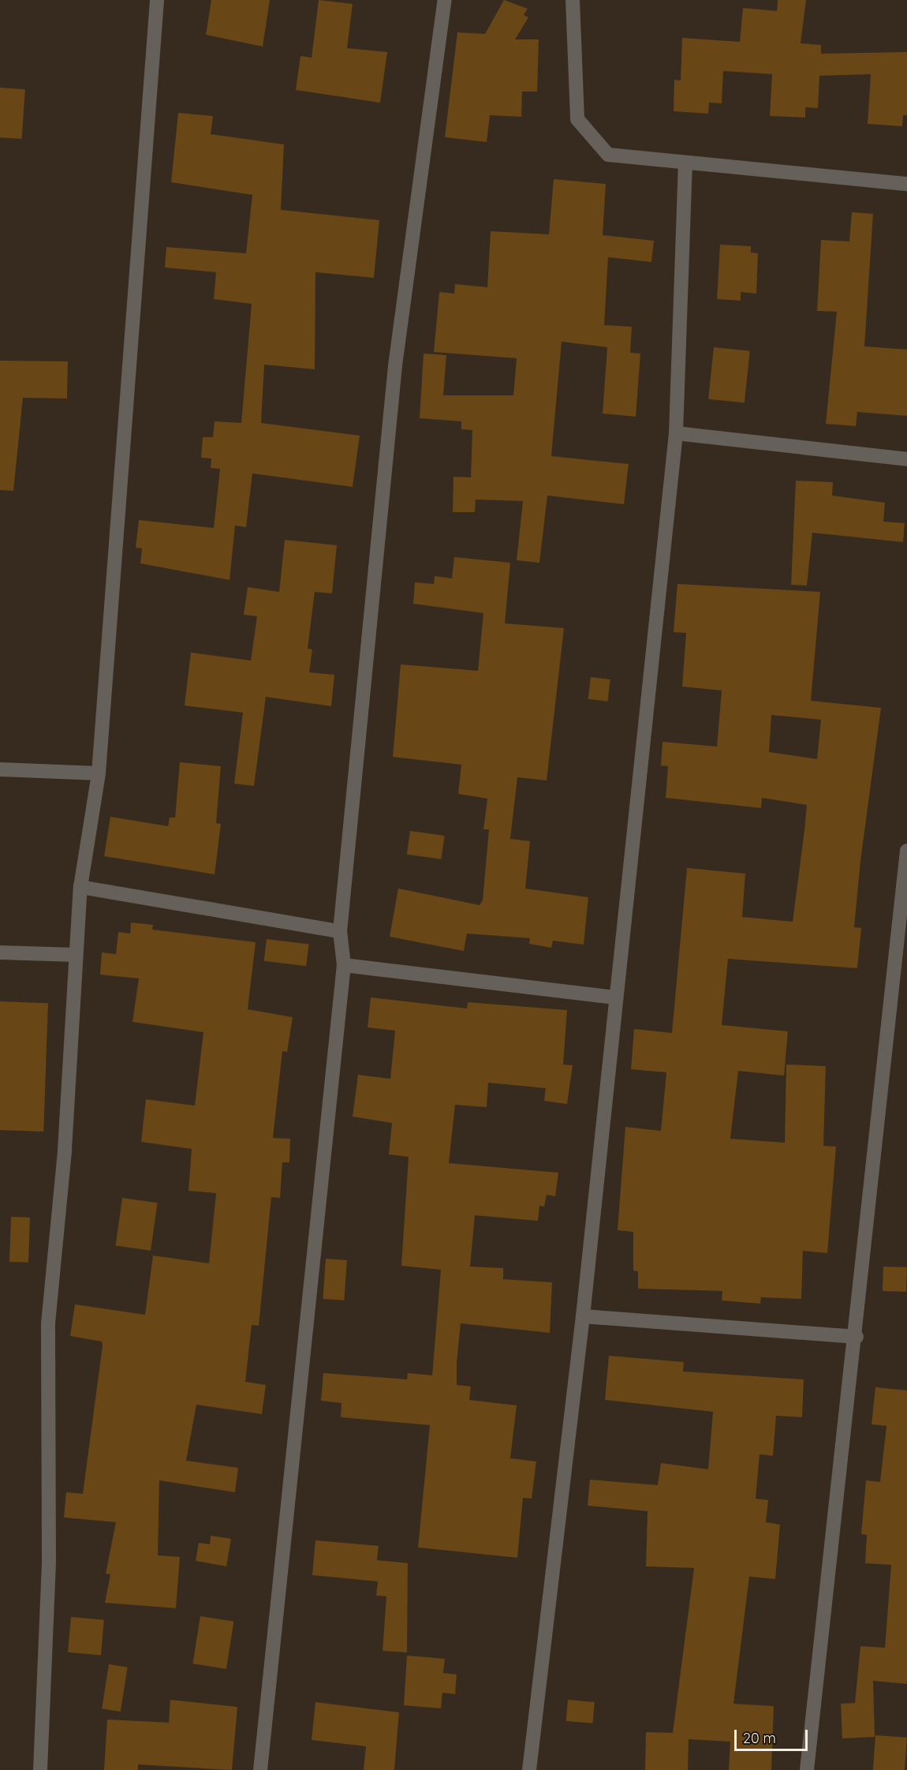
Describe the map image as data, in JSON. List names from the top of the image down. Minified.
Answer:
{"scale_bar":"20 m"}
